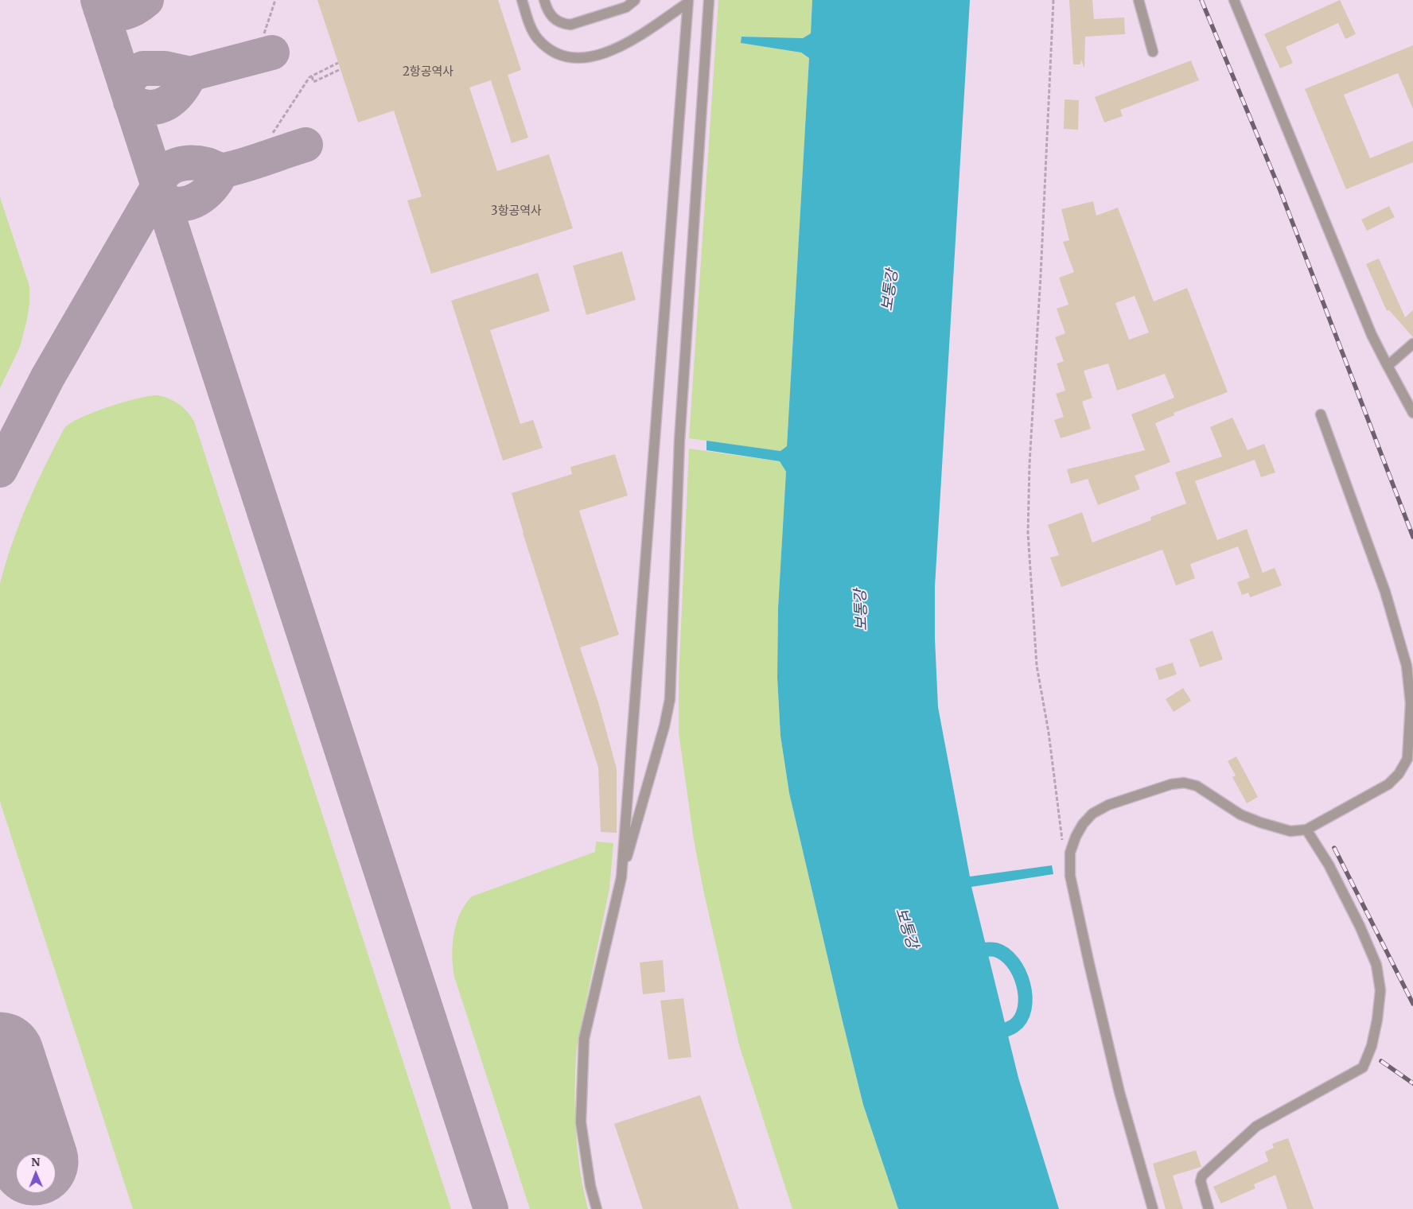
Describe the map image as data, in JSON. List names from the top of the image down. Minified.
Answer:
{"water":["보통강"],"house_numbers":["2항공역사","3항공역사"],"north":"top"}
